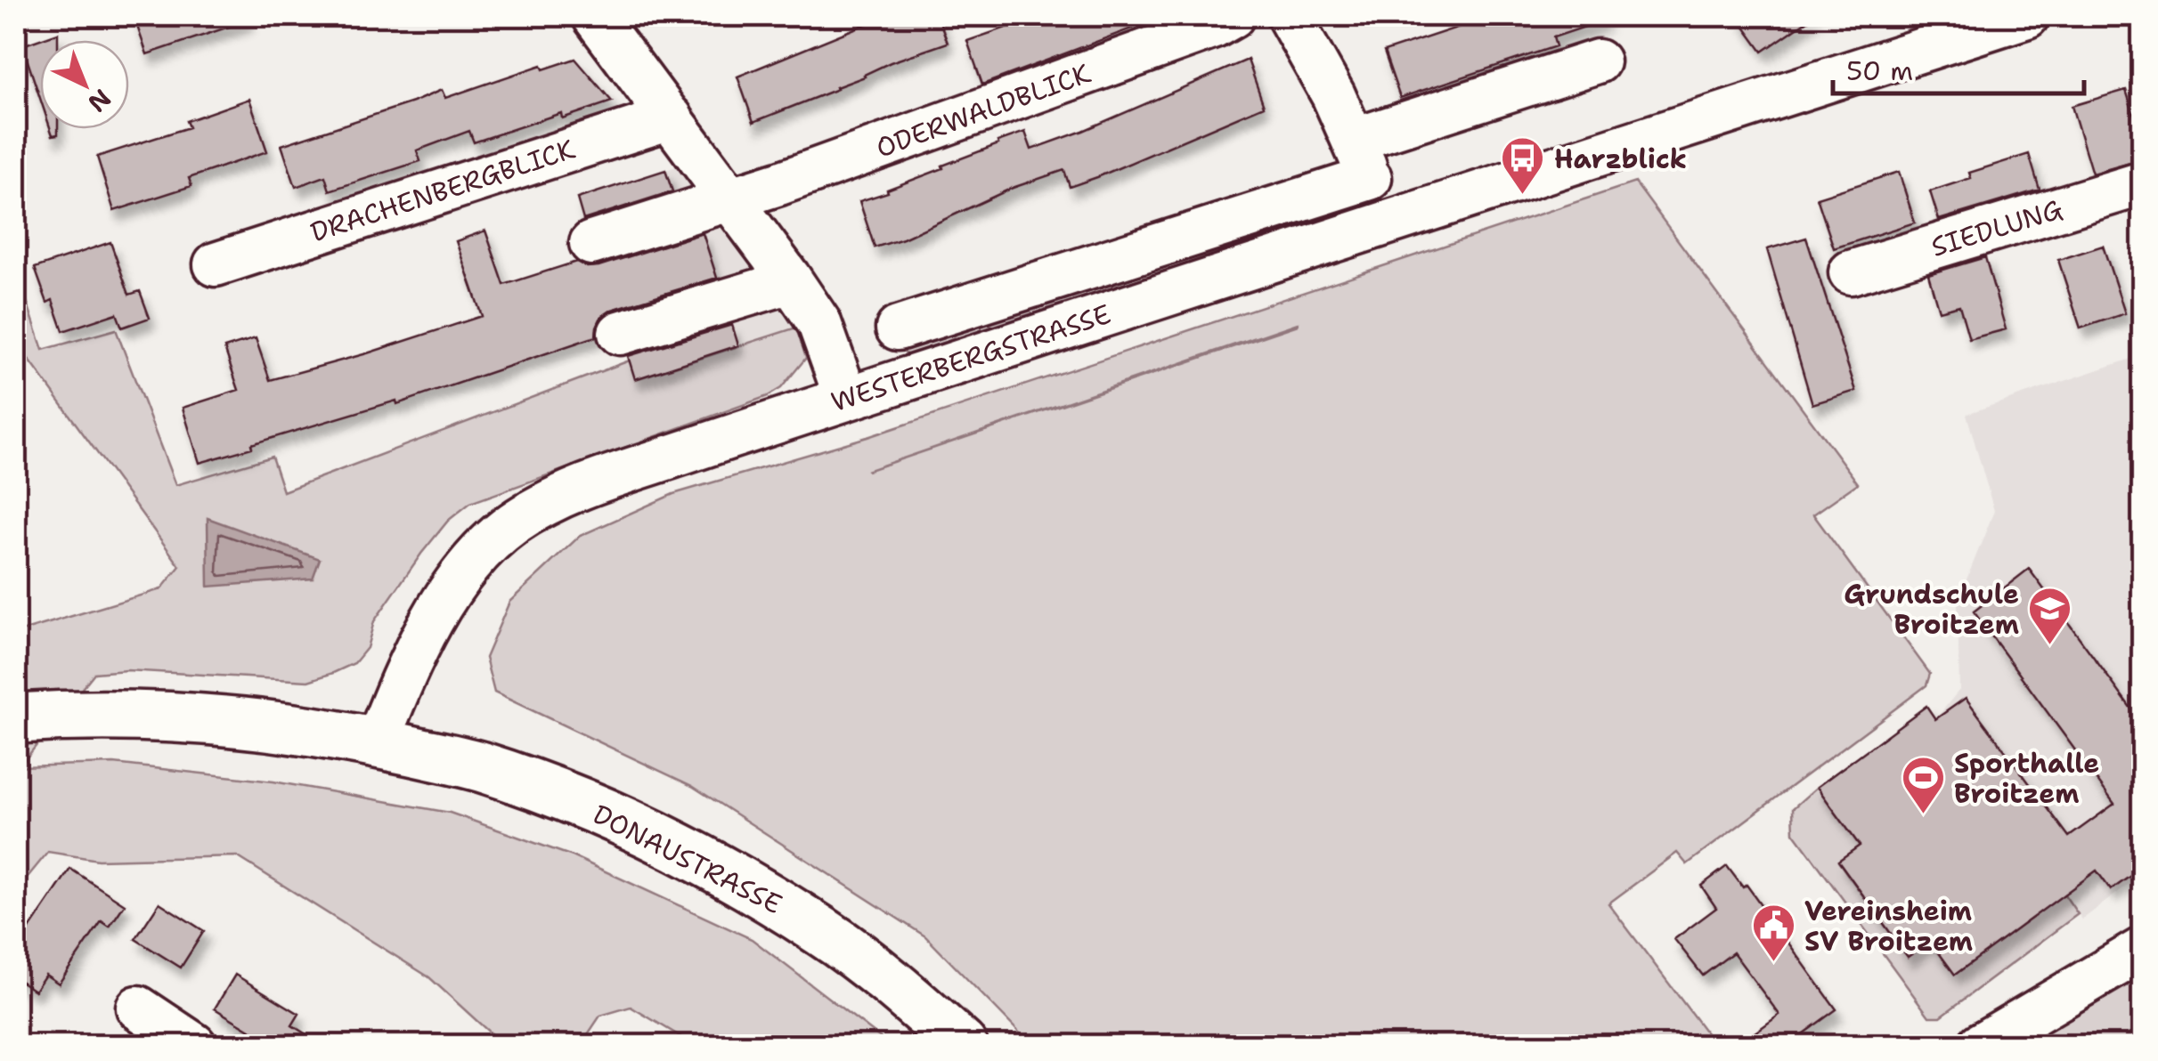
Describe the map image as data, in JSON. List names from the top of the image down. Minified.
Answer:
{"streets":{"main road":["DONAUSTRASSE"],"street":["ODERWALDBLICK","DRACHENBERGBLICK","SIEDLUNG","WESTERBERGSTRASSE"]},"crossings":[["WESTERBERGSTRASSE","DONAUSTRASSE"]],"places":{"bus stop":["Harzblick"],"school or university":["Grundschule Broitzem"],"sports":["Sporthalle Broitzem"],"public building":["Vereinsheim SV Broitzem"]},"scale_bar":"50 m","north":"bottom right"}
